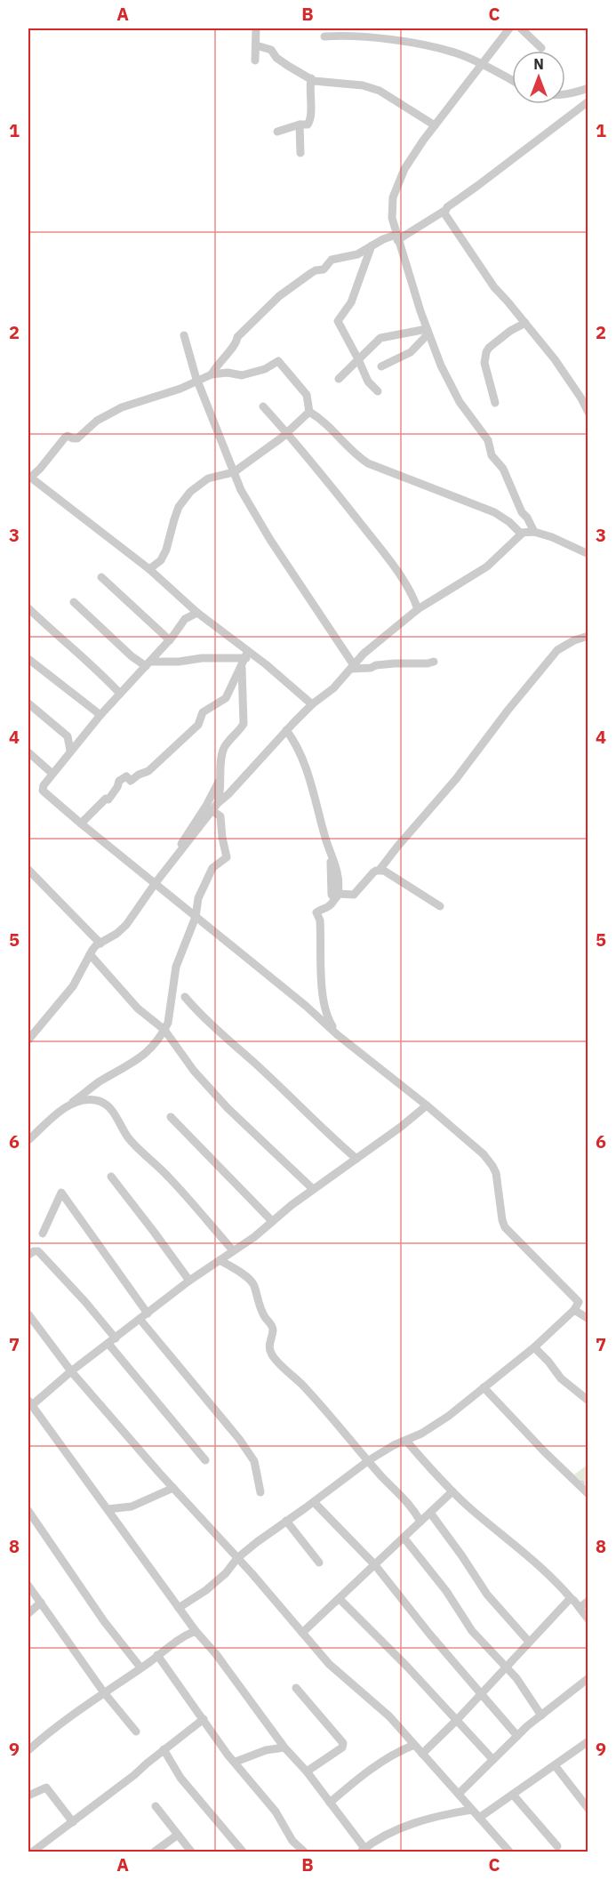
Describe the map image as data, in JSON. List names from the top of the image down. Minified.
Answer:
{"north":"top","grid":{"columns":["A","B","C"],"rows":["1","2","3","4","5","6","7","8","9"]}}
